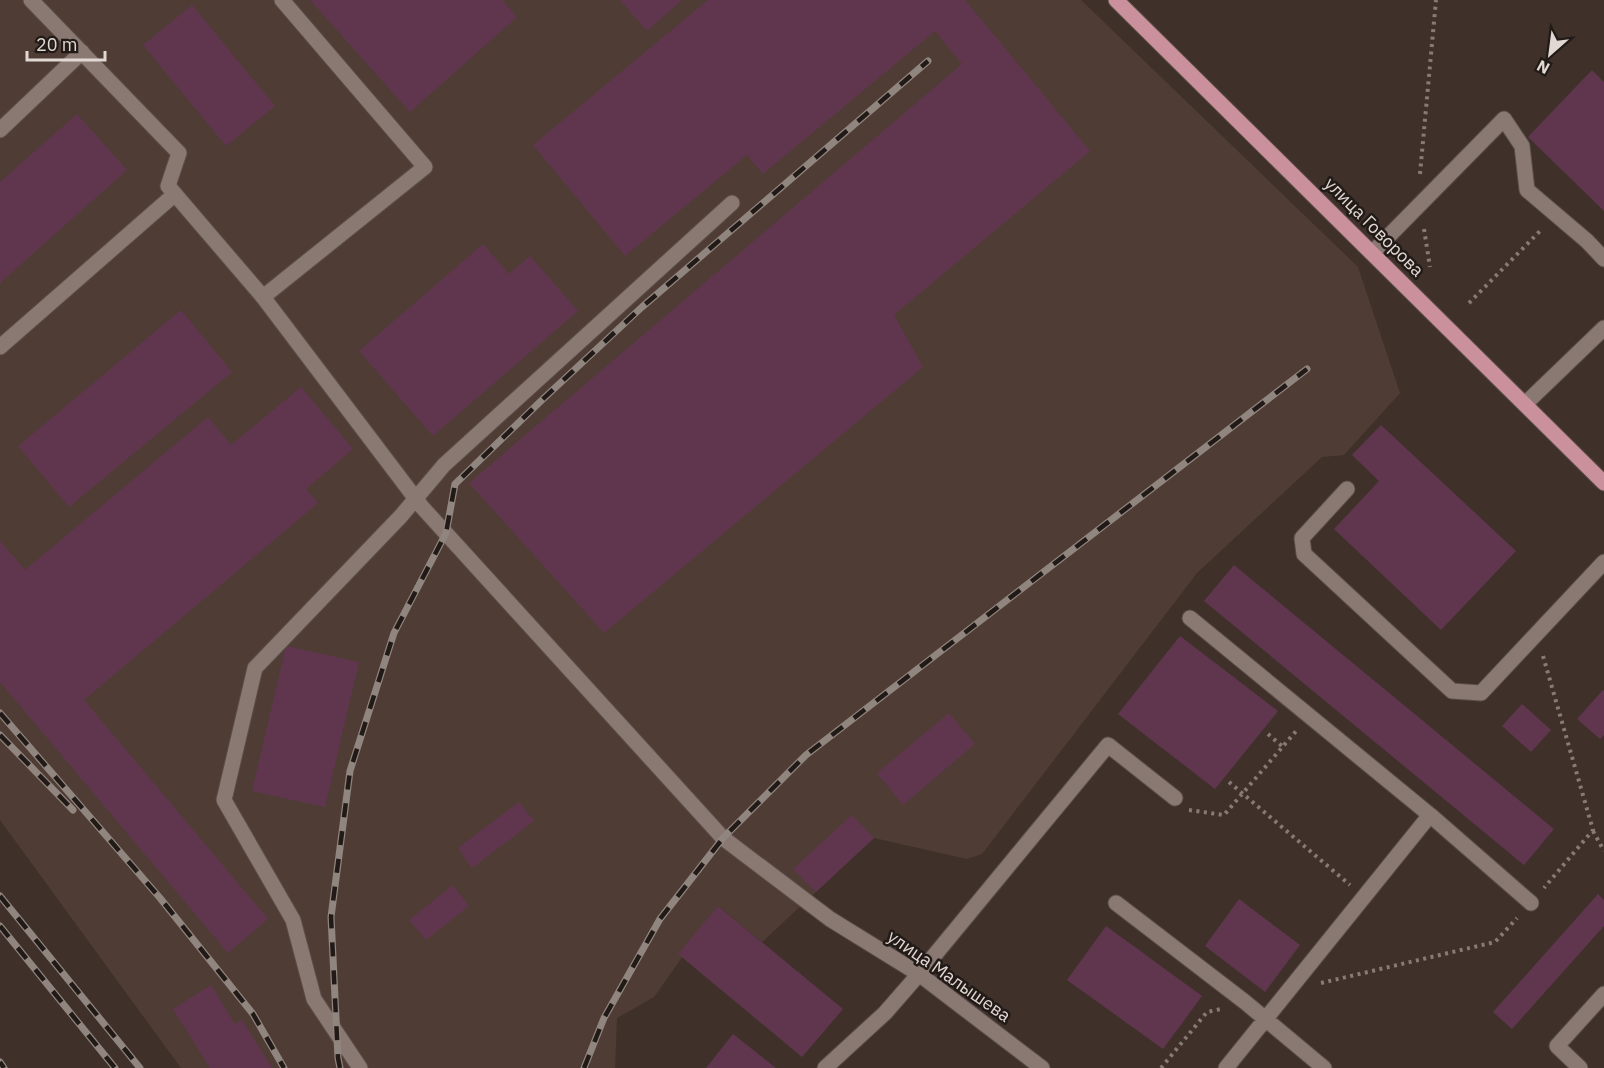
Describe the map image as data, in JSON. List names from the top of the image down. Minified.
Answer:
{"streets":{"main road":["улица Говорова"],"street":["улица Малышева"]},"scale_bar":"20 m","north":"bottom left"}
